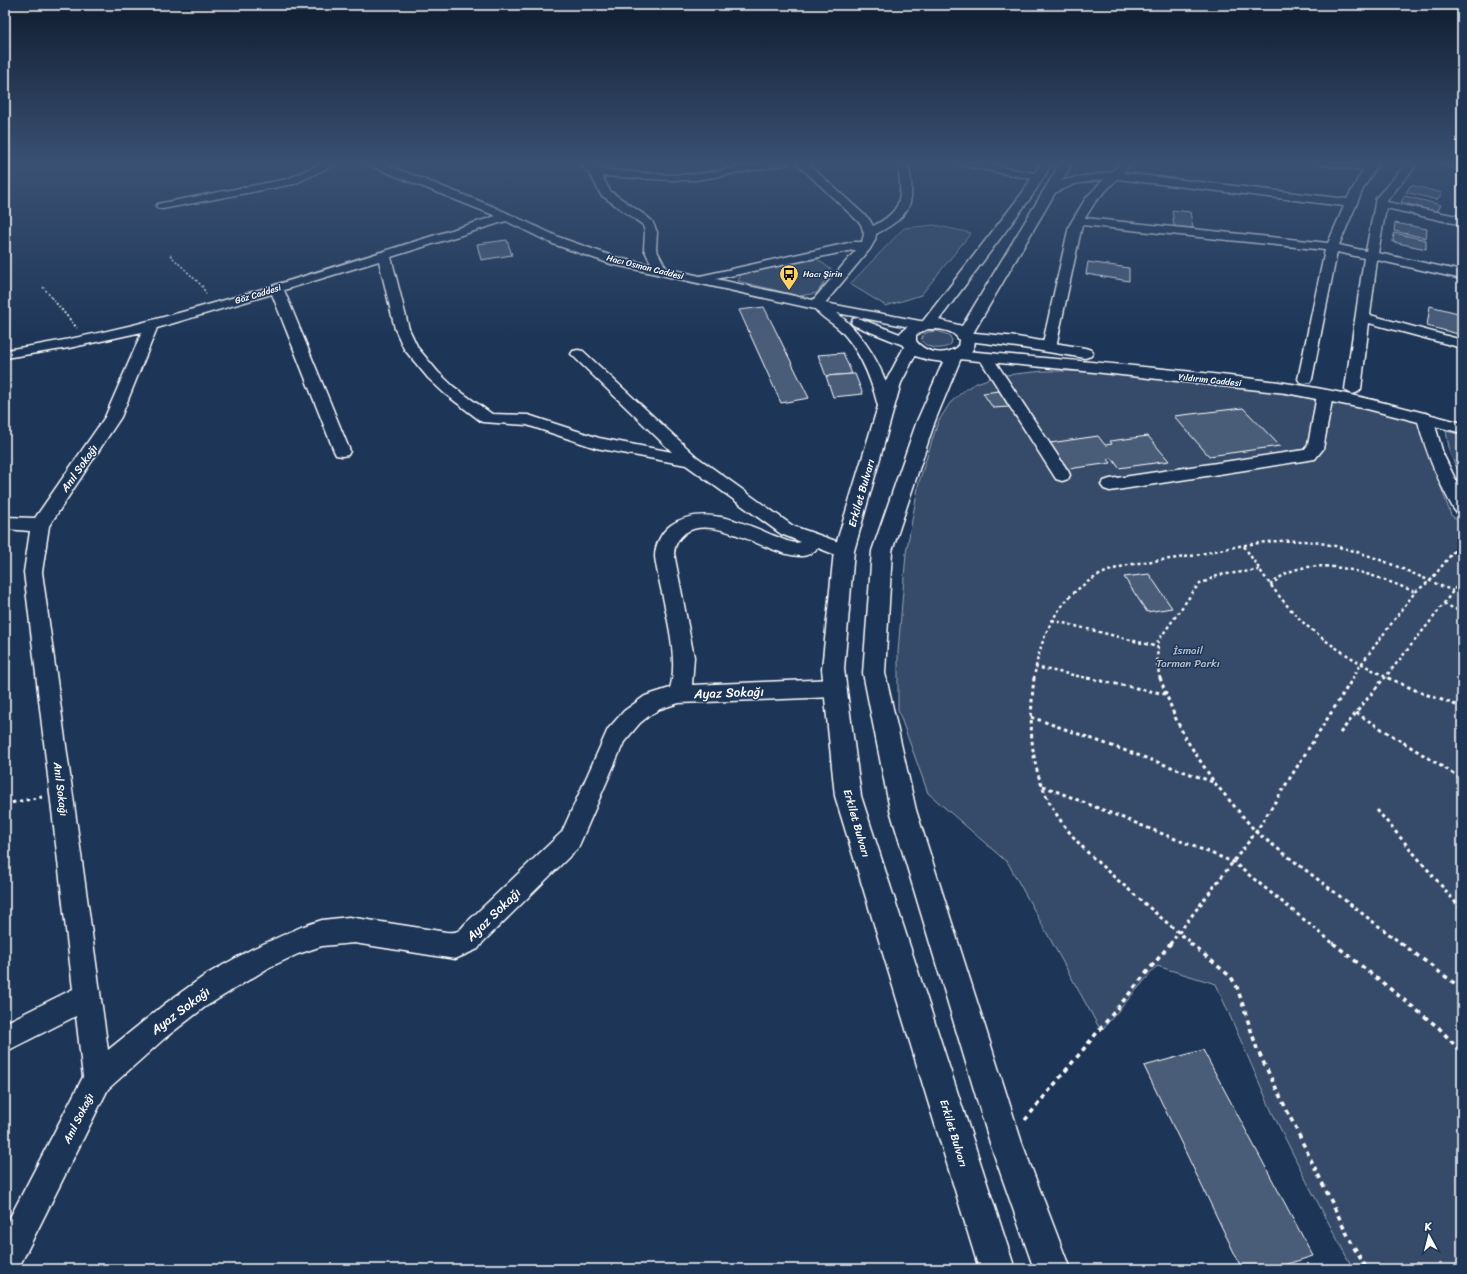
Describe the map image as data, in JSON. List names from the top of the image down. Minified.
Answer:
{"streets":{"main road":["Yıldırım Caddesi","Erkilet Bulvarı"],"street":["Hacı Osman Caddesi","Göz Caddesi","Anıl Sokağı","Ayaz Sokağı"]},"crossings":[["Göz Caddesi","Anıl Sokağı"],["Anıl Sokağı","Ayaz Sokağı"],["Erkilet Bulvarı","Ayaz Sokağı"]],"parks":["İsmail Tarman Parkı"],"places":{"bus stop":["Hacı Şirin"]},"north":"top"}
